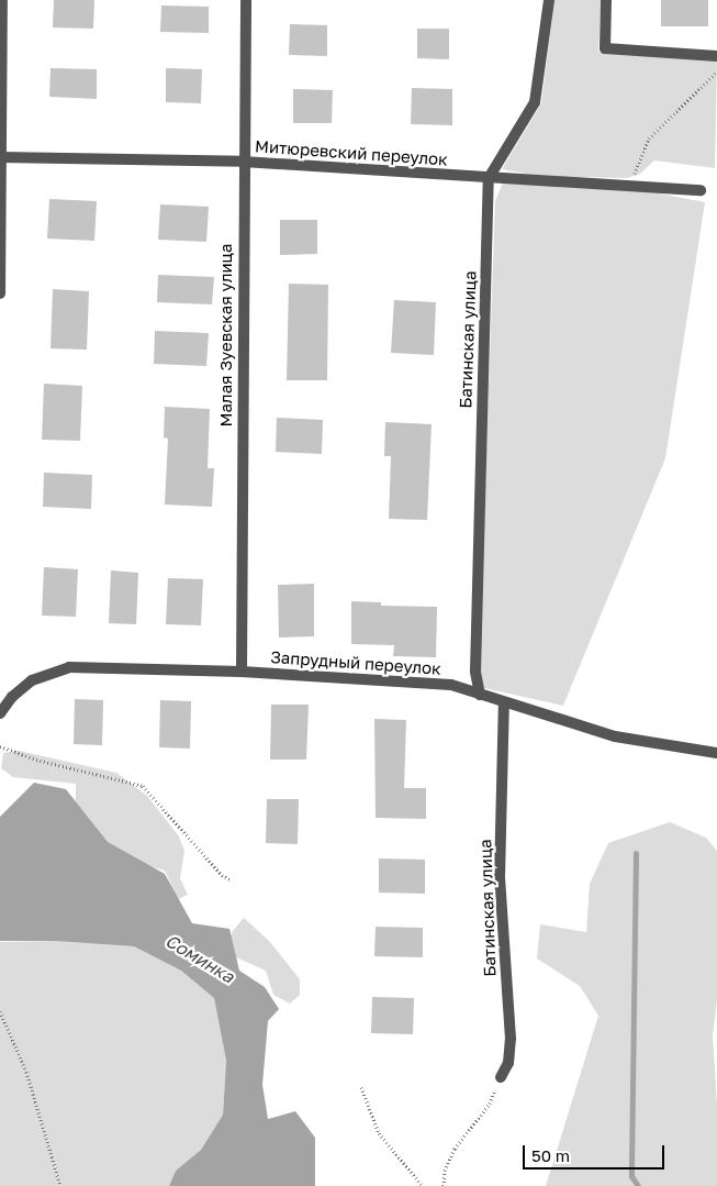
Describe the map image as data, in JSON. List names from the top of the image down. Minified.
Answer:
{"streets":{"street":["Митюревский переулок","Малая Зуевская улица","Батинская улица","Запрудный переулок"]},"crossings":[["Митюревский переулок","Малая Зуевская улица"],["Митюревский переулок","Батинская улица"],["Малая Зуевская улица","Запрудный переулок"],["Батинская улица","Запрудный переулок"]],"water":["Соминка"],"scale_bar":"50 m"}
